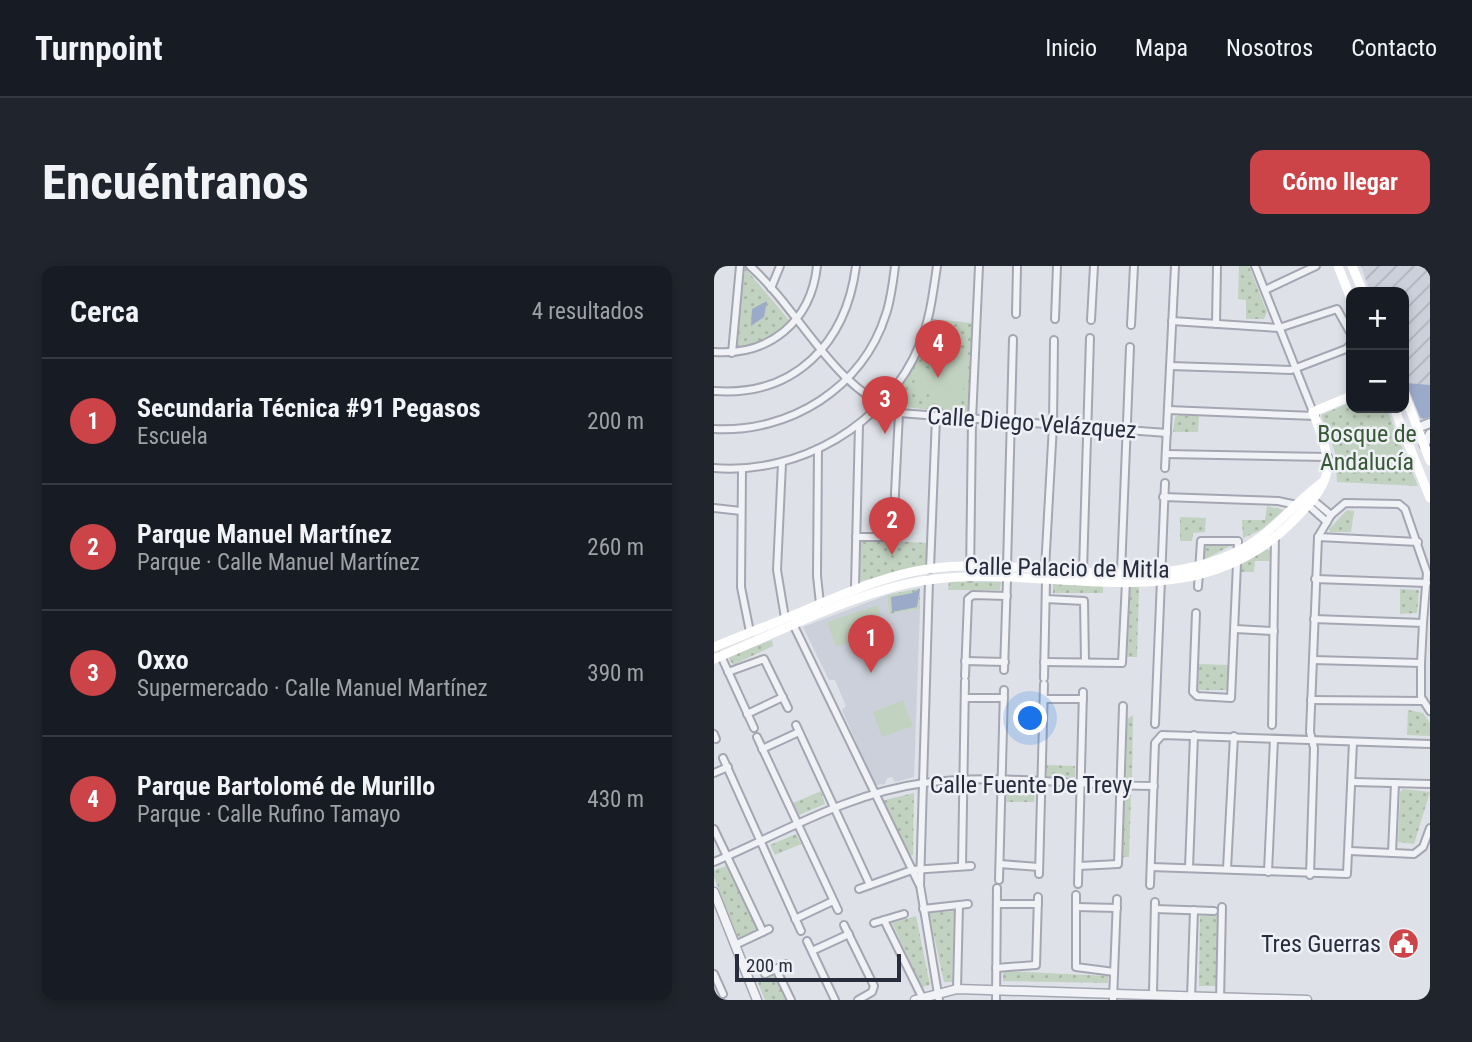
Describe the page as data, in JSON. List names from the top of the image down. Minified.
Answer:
{"streets":{"main road":["Calle Palacio de Mitla"],"street":["Calle Diego Velázquez","Calle Fuente De Trevy"]},"parks":["Bosque de Andalucía"],"places":{"public building":["Tres Guerras"]},"scale_bar":"200 m","page":{"header":"Turnpoint","nav":["Inicio","Mapa","Nosotros","Contacto"],"buttons":"Cómo llegar","title":"Encuéntranos","heading":["Cerca","4 resultados"],"map_buttons":["+","−"],"pins":["4","3","2","1"],"list":[{"mark":"1","name":"Secundaria Técnica #91 Pegasos","note":"Escuela","value":"200 m"},{"mark":"2","name":"Parque Manuel Martínez","note":"Parque · Calle Manuel Martínez","value":"260 m"},{"mark":"3","name":"Oxxo","note":"Supermercado · Calle Manuel Martínez","value":"390 m"},{"mark":"4","name":"Parque Bartolomé de Murillo","note":"Parque · Calle Rufino Tamayo","value":"430 m"}],"scale":"200 m"}}
